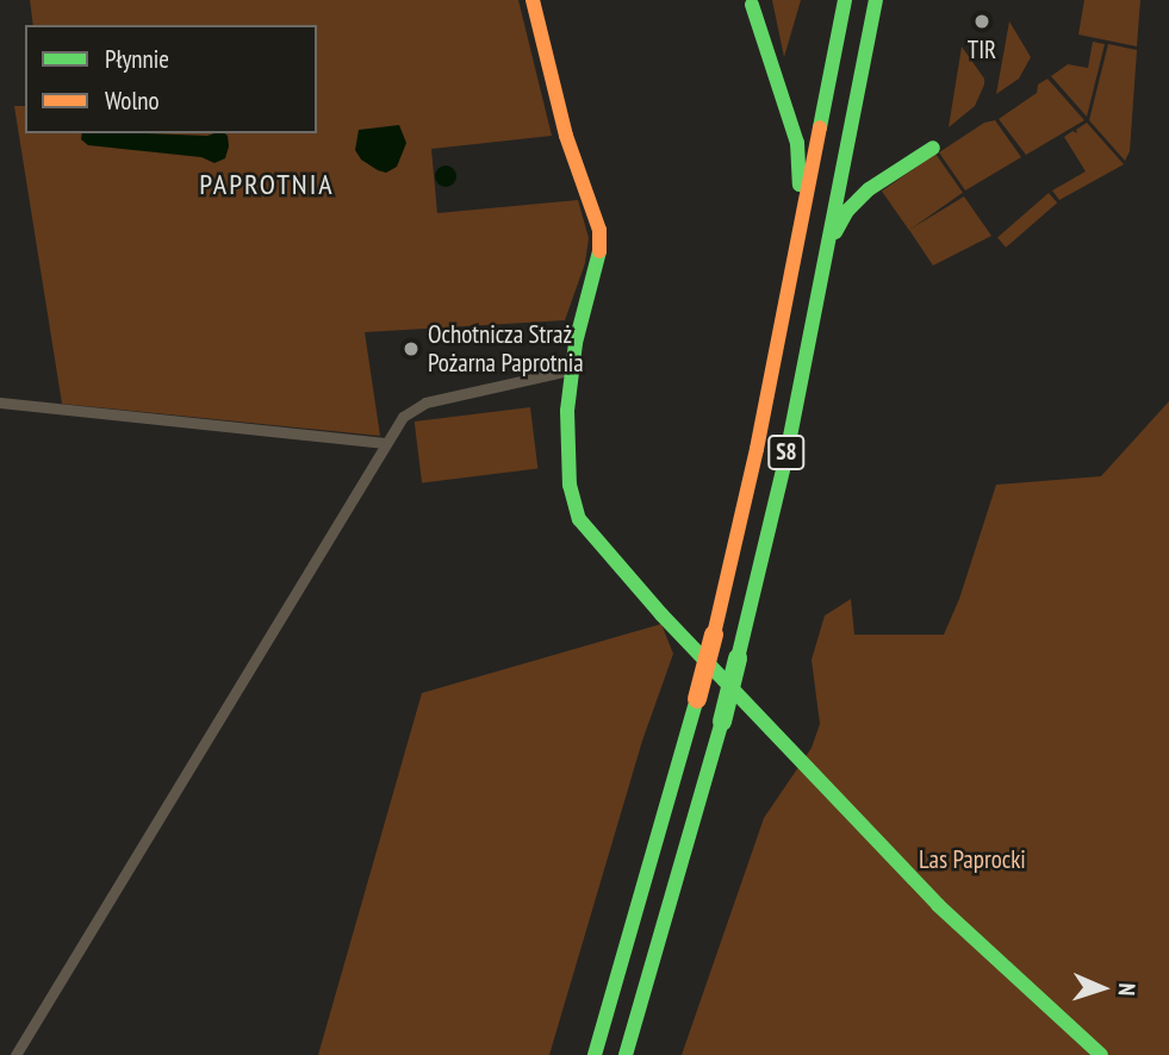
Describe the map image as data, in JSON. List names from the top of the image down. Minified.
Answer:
{"streets":{"main road":["S8"]},"districts":["PAPROTNIA"],"parks":["Las Paprocki"],"places":["TIR","Ochotnicza Straż Pożarna Paprotnia"],"legend":["Płynnie","Wolno"],"north":"right"}
